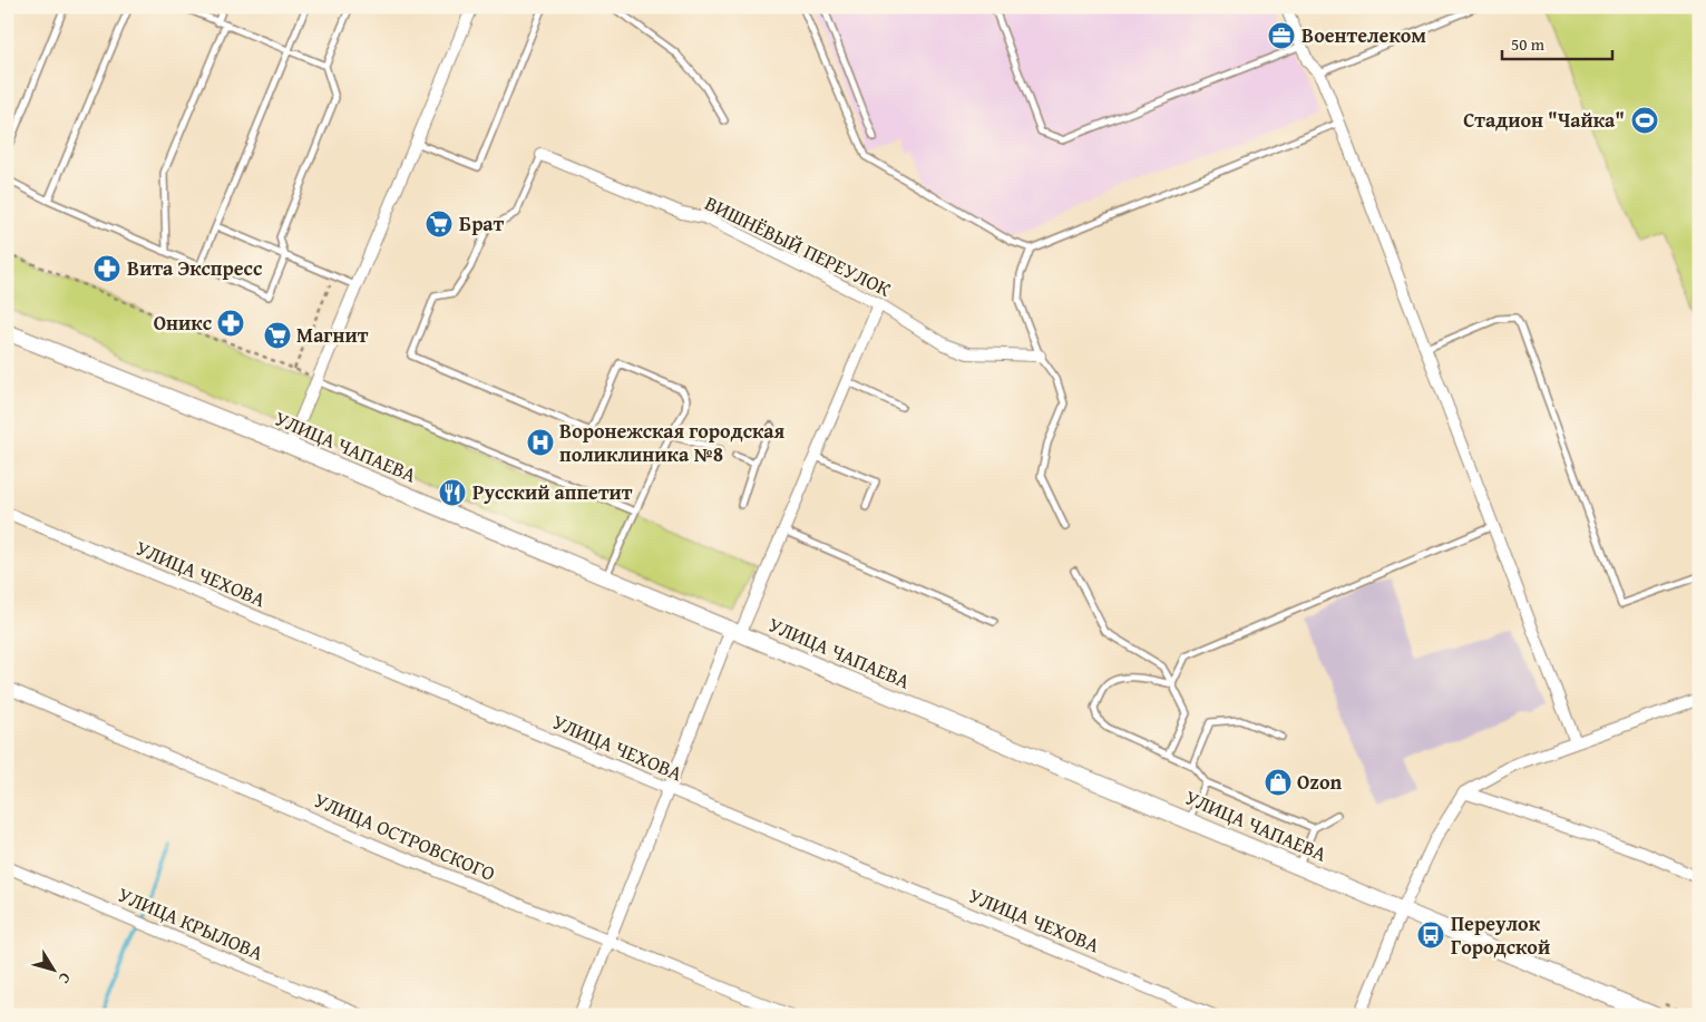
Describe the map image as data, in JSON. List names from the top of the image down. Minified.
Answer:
{"streets":{"street":["ВИШНЁВЫЙ ПЕРЕУЛОК","УЛИЦА ЧАПАЕВА","УЛИЦА ЧЕХОВА","УЛИЦА ОСТРОВСКОГО","УЛИЦА КРЫЛОВА"]},"places":{"office":["Воентелеком"],"sports":["Стадион \"Чайка\""],"supermarket":["Брат","Магнит"],"pharmacy":["Вита Экспресс","Оникс"],"hospital":["Воронежская городская поликлиника №8"],"restaurant":["Русский аппетит"],"shop":["Ozon"],"bus stop":["Переулок Городской"]},"scale_bar":"50 m","north":"bottom right"}
